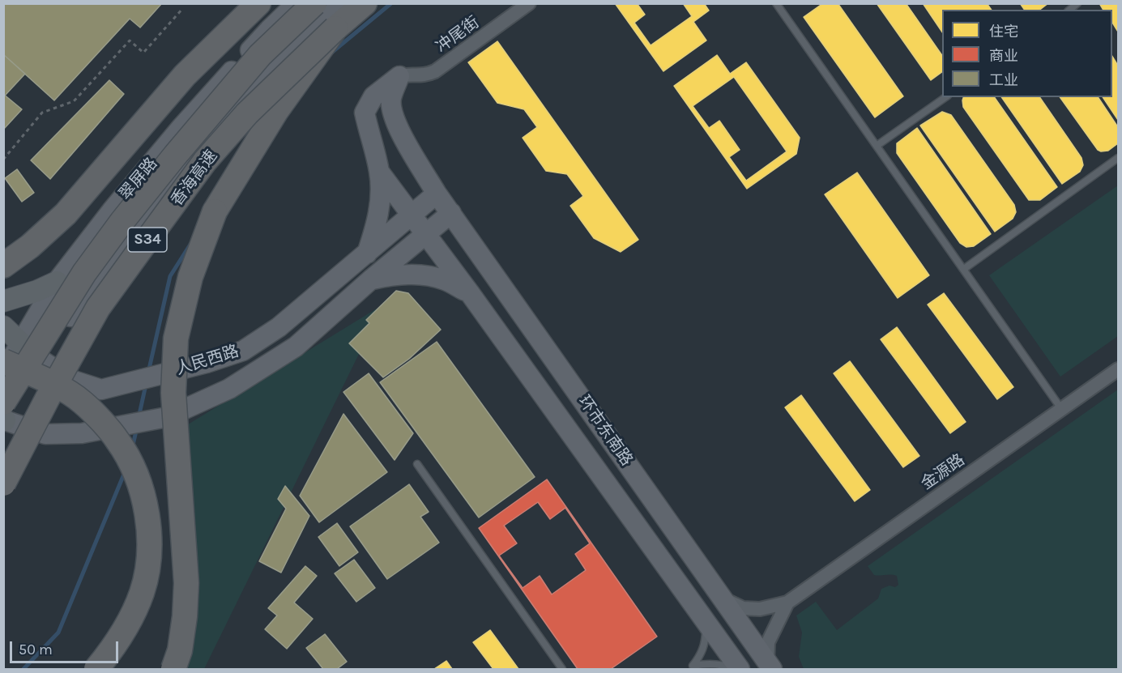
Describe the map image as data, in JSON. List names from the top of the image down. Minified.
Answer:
{"streets":{"highway":["香海高速","S34"],"main road":["翠屏路","人民西路","环市东南路"],"street":["冲尾街","金源路"]},"crossings":[["冲尾街","环市东南路"],["香海高速","翠屏路"],["香海高速","人民西路"],["翠屏路","人民西路"],["人民西路","环市东南路"]],"legend":["住宅","商业","工业"],"scale_bar":"50 m"}
